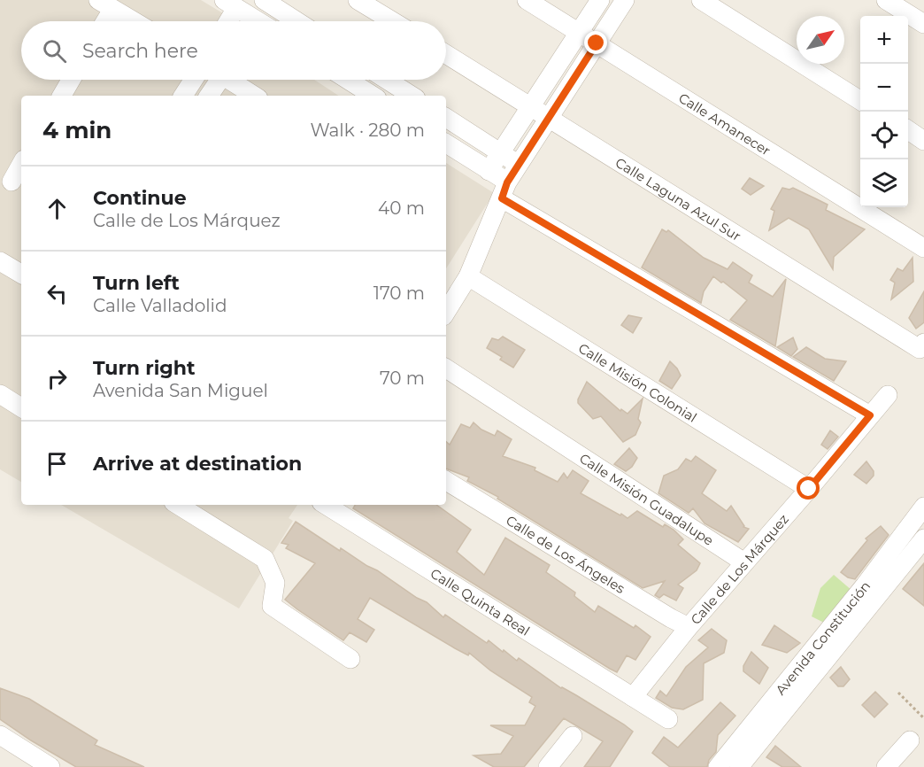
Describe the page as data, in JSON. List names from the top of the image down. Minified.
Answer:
{"streets":{"street":["Calle Amanecer","Calle Laguna Azul Sur","Calle Misión Colonial","Calle Misión Guadalupe","Calle de Los Ángeles","Calle de Los Márquez","Calle Quinta Real","Avenida Constitución"]},"crossings":[["Calle Misión Colonial","Calle de Los Márquez"],["Calle Misión Guadalupe","Calle de Los Márquez"],["Calle de Los Ángeles","Calle de Los Márquez"],["Calle de Los Márquez","Calle Quinta Real"]],"north":"top right","page":{"map_buttons":["+","−"],"search":"Search here","heading":["4 min","Walk · 280 m"],"list":[["Continue","Calle de Los Márquez","40 m"],["Turn left","Calle Valladolid","170 m"],["Turn right","Avenida San Miguel","70 m"],"Arrive at destination"]}}
